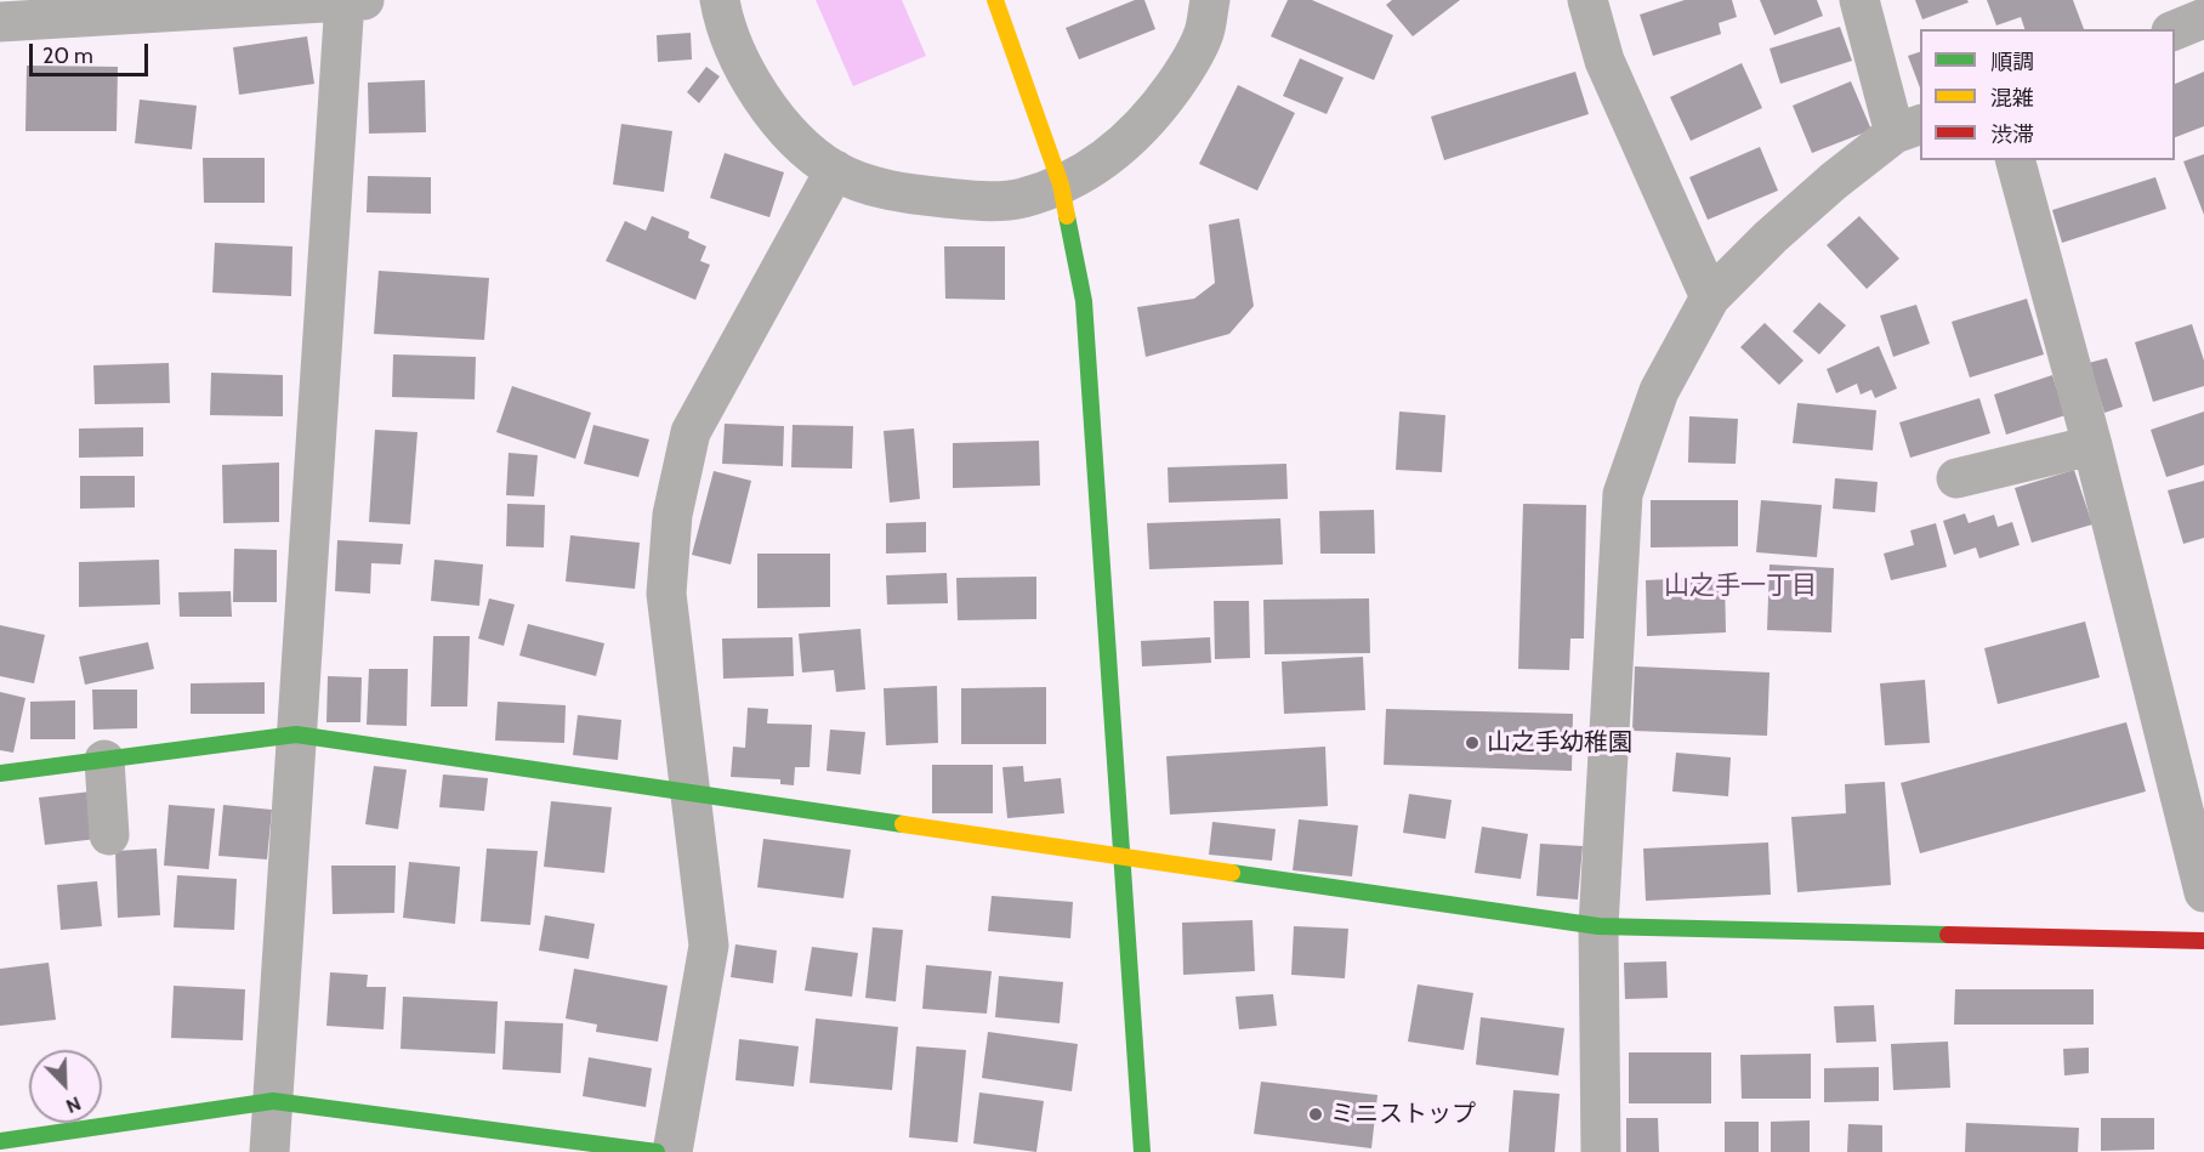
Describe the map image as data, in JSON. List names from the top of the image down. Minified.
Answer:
{"districts":["山之手一丁目"],"places":["山之手幼稚園","ミニストップ"],"legend":["順調","混雑","渋滞"],"scale_bar":"20 m","north":"bottom right"}
